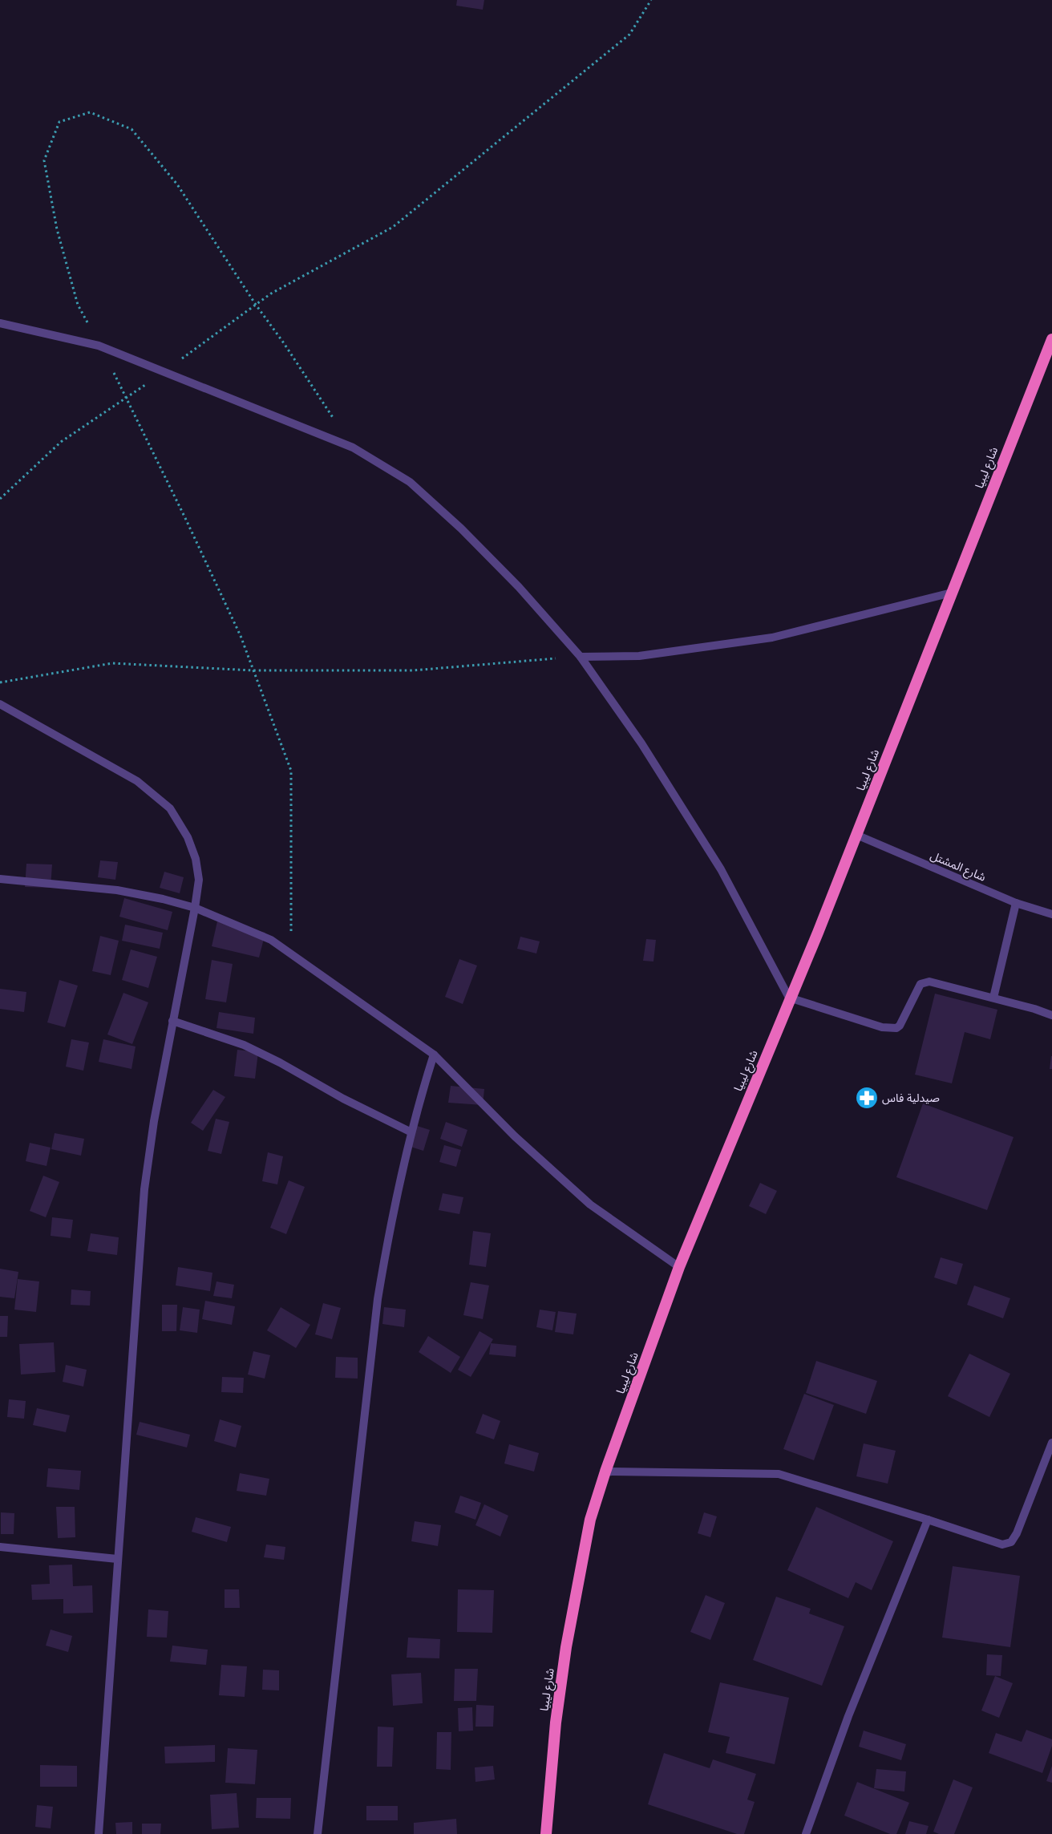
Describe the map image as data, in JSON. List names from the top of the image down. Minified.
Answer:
{"streets":{"highway":["شارع ليبيا"],"street":["شارع المشتل"]},"crossings":[["شارع ليبيا","شارع المشتل"]],"places":{"pharmacy":["صيدلية فاس"]}}
